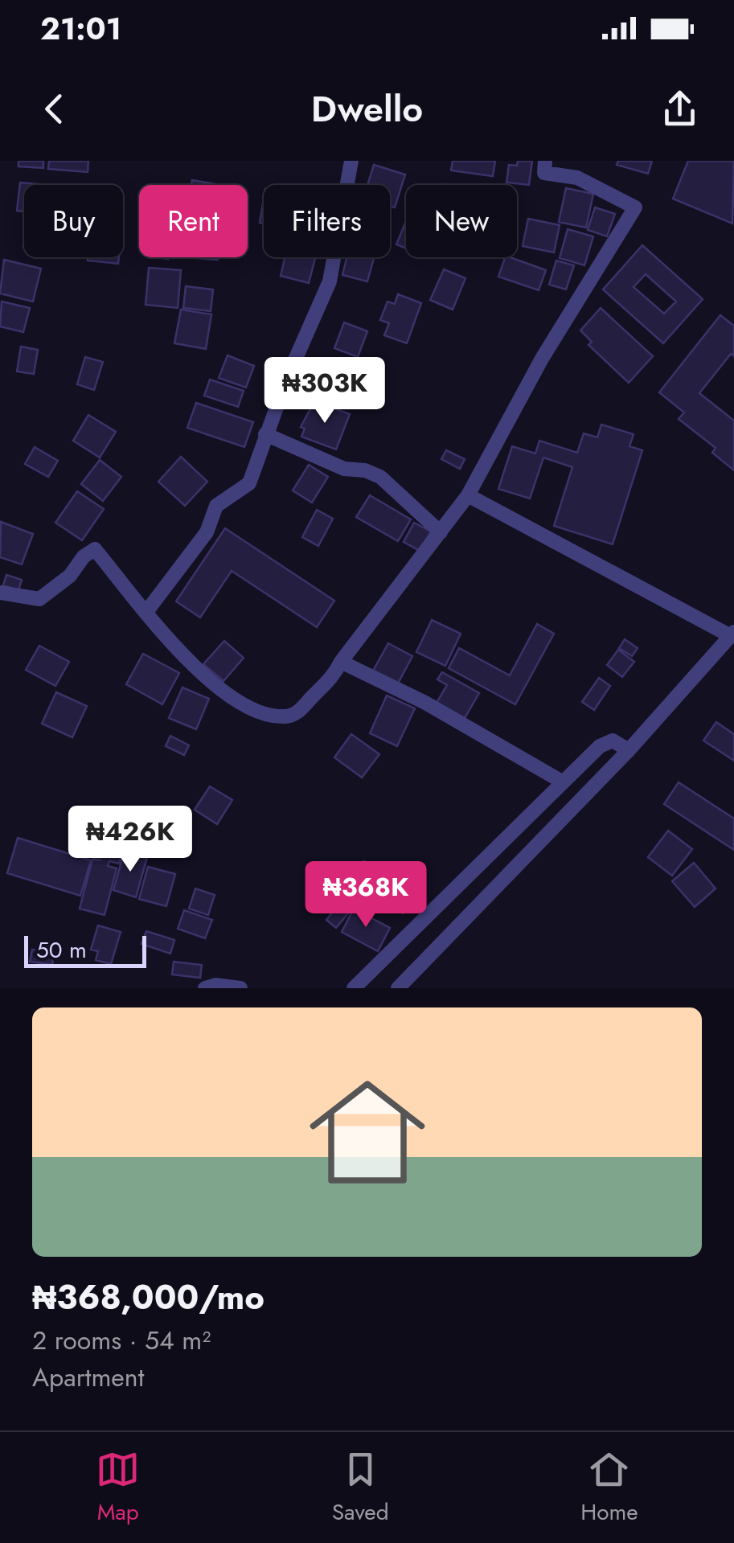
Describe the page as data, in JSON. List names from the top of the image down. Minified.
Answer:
{"scale_bar":"50 m","page":{"status":"21:01","header":"Dwello","chip":["Buy","Rent","Filters","New"],"price":["₦303K","₦426K","₦368K"],"scale":"50 m","list":[{"name":"₦368,000/mo","note":"2 rooms · 54 m² · Apartment"}],"tabs":["Map","Saved","Home"]}}
